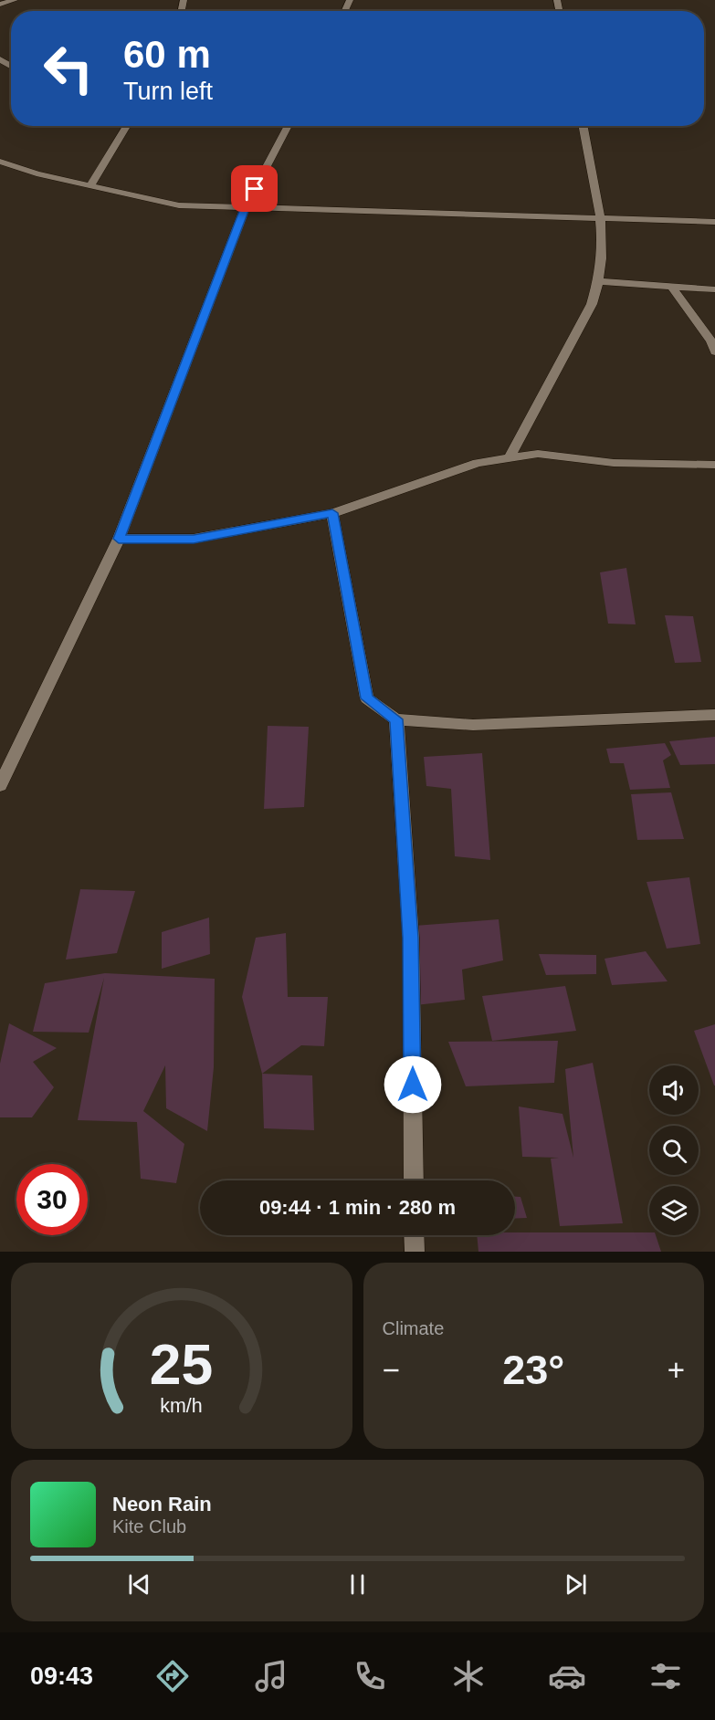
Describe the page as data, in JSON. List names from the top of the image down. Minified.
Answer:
{"page":{"turn":["60 m","Turn left"],"limit":"30","trip":"09:44 · 1 min · 280 m","tile":"Climate","heat":["−","23°","+"],"song":["Neon Rain","Kite Club"],"tabs":"09:43","gauge":["25","km/h"]}}
